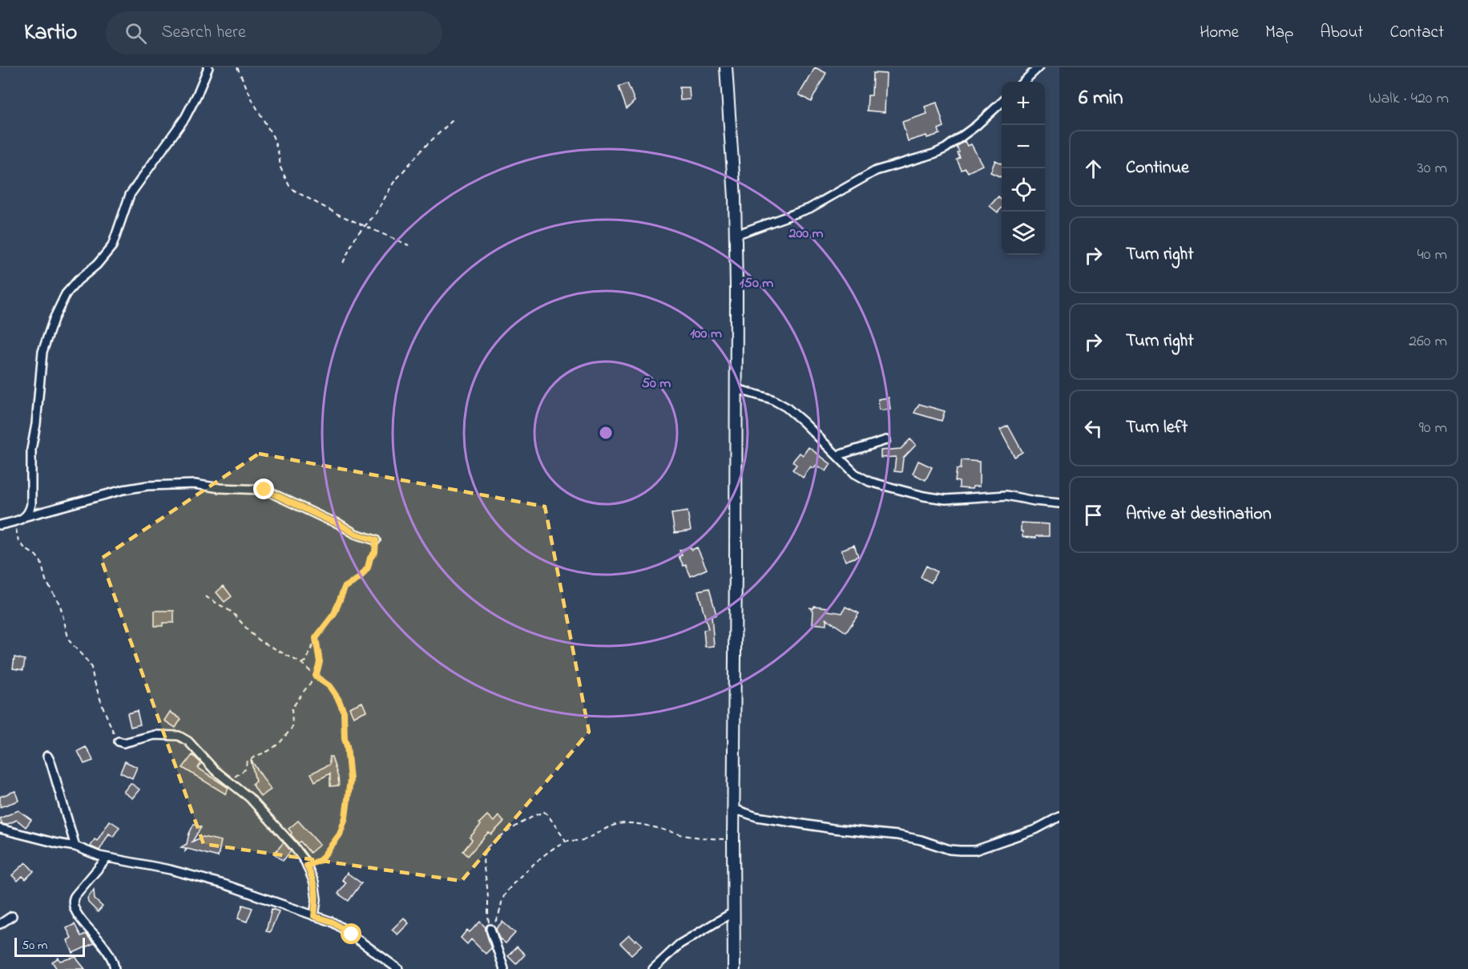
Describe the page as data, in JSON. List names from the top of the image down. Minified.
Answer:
{"scale_bar":"50 m","page":{"header":"Kartio","search":"Search here","nav":["Home","Map","About","Contact"],"heading":["6 min","Walk · 420 m"],"map_buttons":["+","−"],"list":[["Continue","30 m"],["Turn right","40 m"],["Turn right","260 m"],["Turn left","90 m"],"Arrive at destination"],"scale":"50 m"},"rings":["200 m","150 m","100 m","50 m"]}
